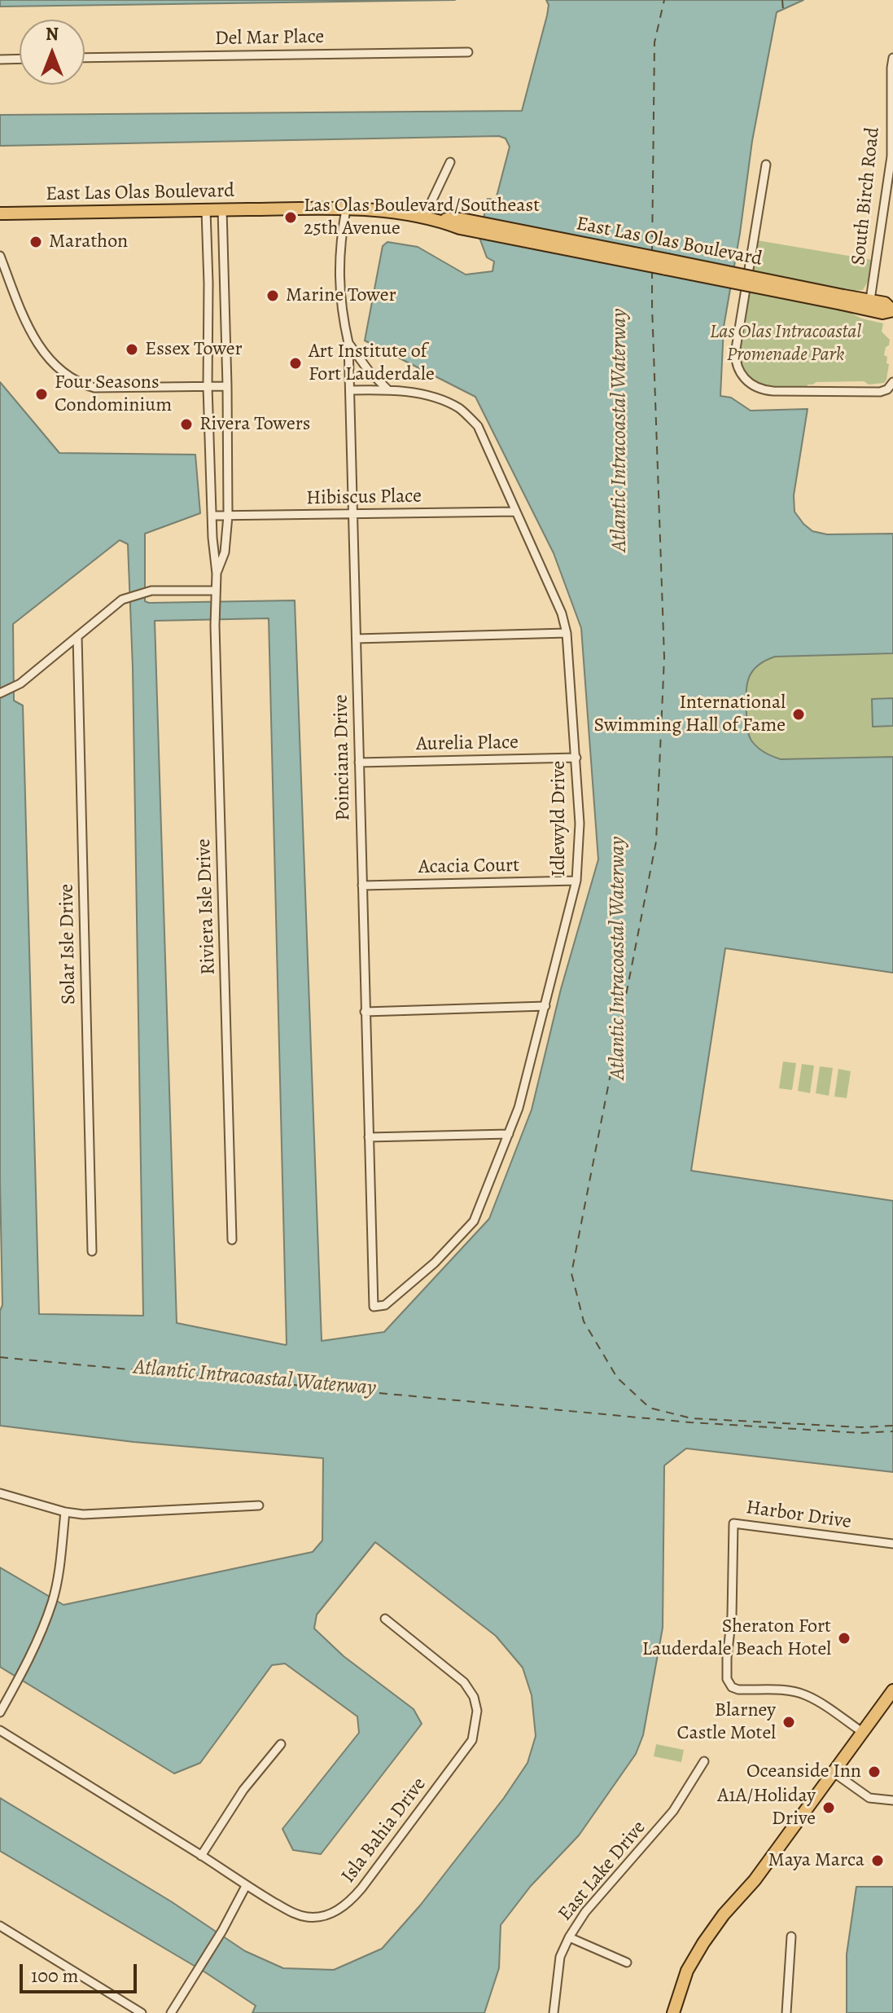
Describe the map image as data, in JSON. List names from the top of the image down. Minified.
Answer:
{"streets":{"main road":["East Las Olas Boulevard"],"street":["Del Mar Place","South Birch Road","Hibiscus Place","Aurelia Place","Poinciana Drive","Idlewyld Drive","Acacia Court","Riviera Isle Drive","Solar Isle Drive","Harbor Drive","Isla Bahia Drive","East Lake Drive"]},"crossings":[["East Las Olas Boulevard","South Birch Road"],["East Las Olas Boulevard","Poinciana Drive"],["East Las Olas Boulevard","Riviera Isle Drive"],["Hibiscus Place","Poinciana Drive"],["Hibiscus Place","Idlewyld Drive"],["Hibiscus Place","Riviera Isle Drive"],["Aurelia Place","Poinciana Drive"],["Aurelia Place","Idlewyld Drive"],["Poinciana Drive","Idlewyld Drive"],["Poinciana Drive","Acacia Court"],["Idlewyld Drive","Acacia Court"]],"water":["Atlantic Intracoastal Waterway"],"parks":["Las Olas Intracoastal Promenade Park"],"places":["Las Olas Boulevard/Southeast 25th Avenue","Marathon","Marine Tower","Essex Tower","Art Institute of Fort Lauderdale","Four Seasons Condominium","Rivera Towers","International Swimming Hall of Fame","Sheraton Fort Lauderdale Beach Hotel","Blarney Castle Motel","Oceanside Inn","A1A/Holiday Drive","Maya Marca"],"scale_bar":"100 m","north":"top"}
